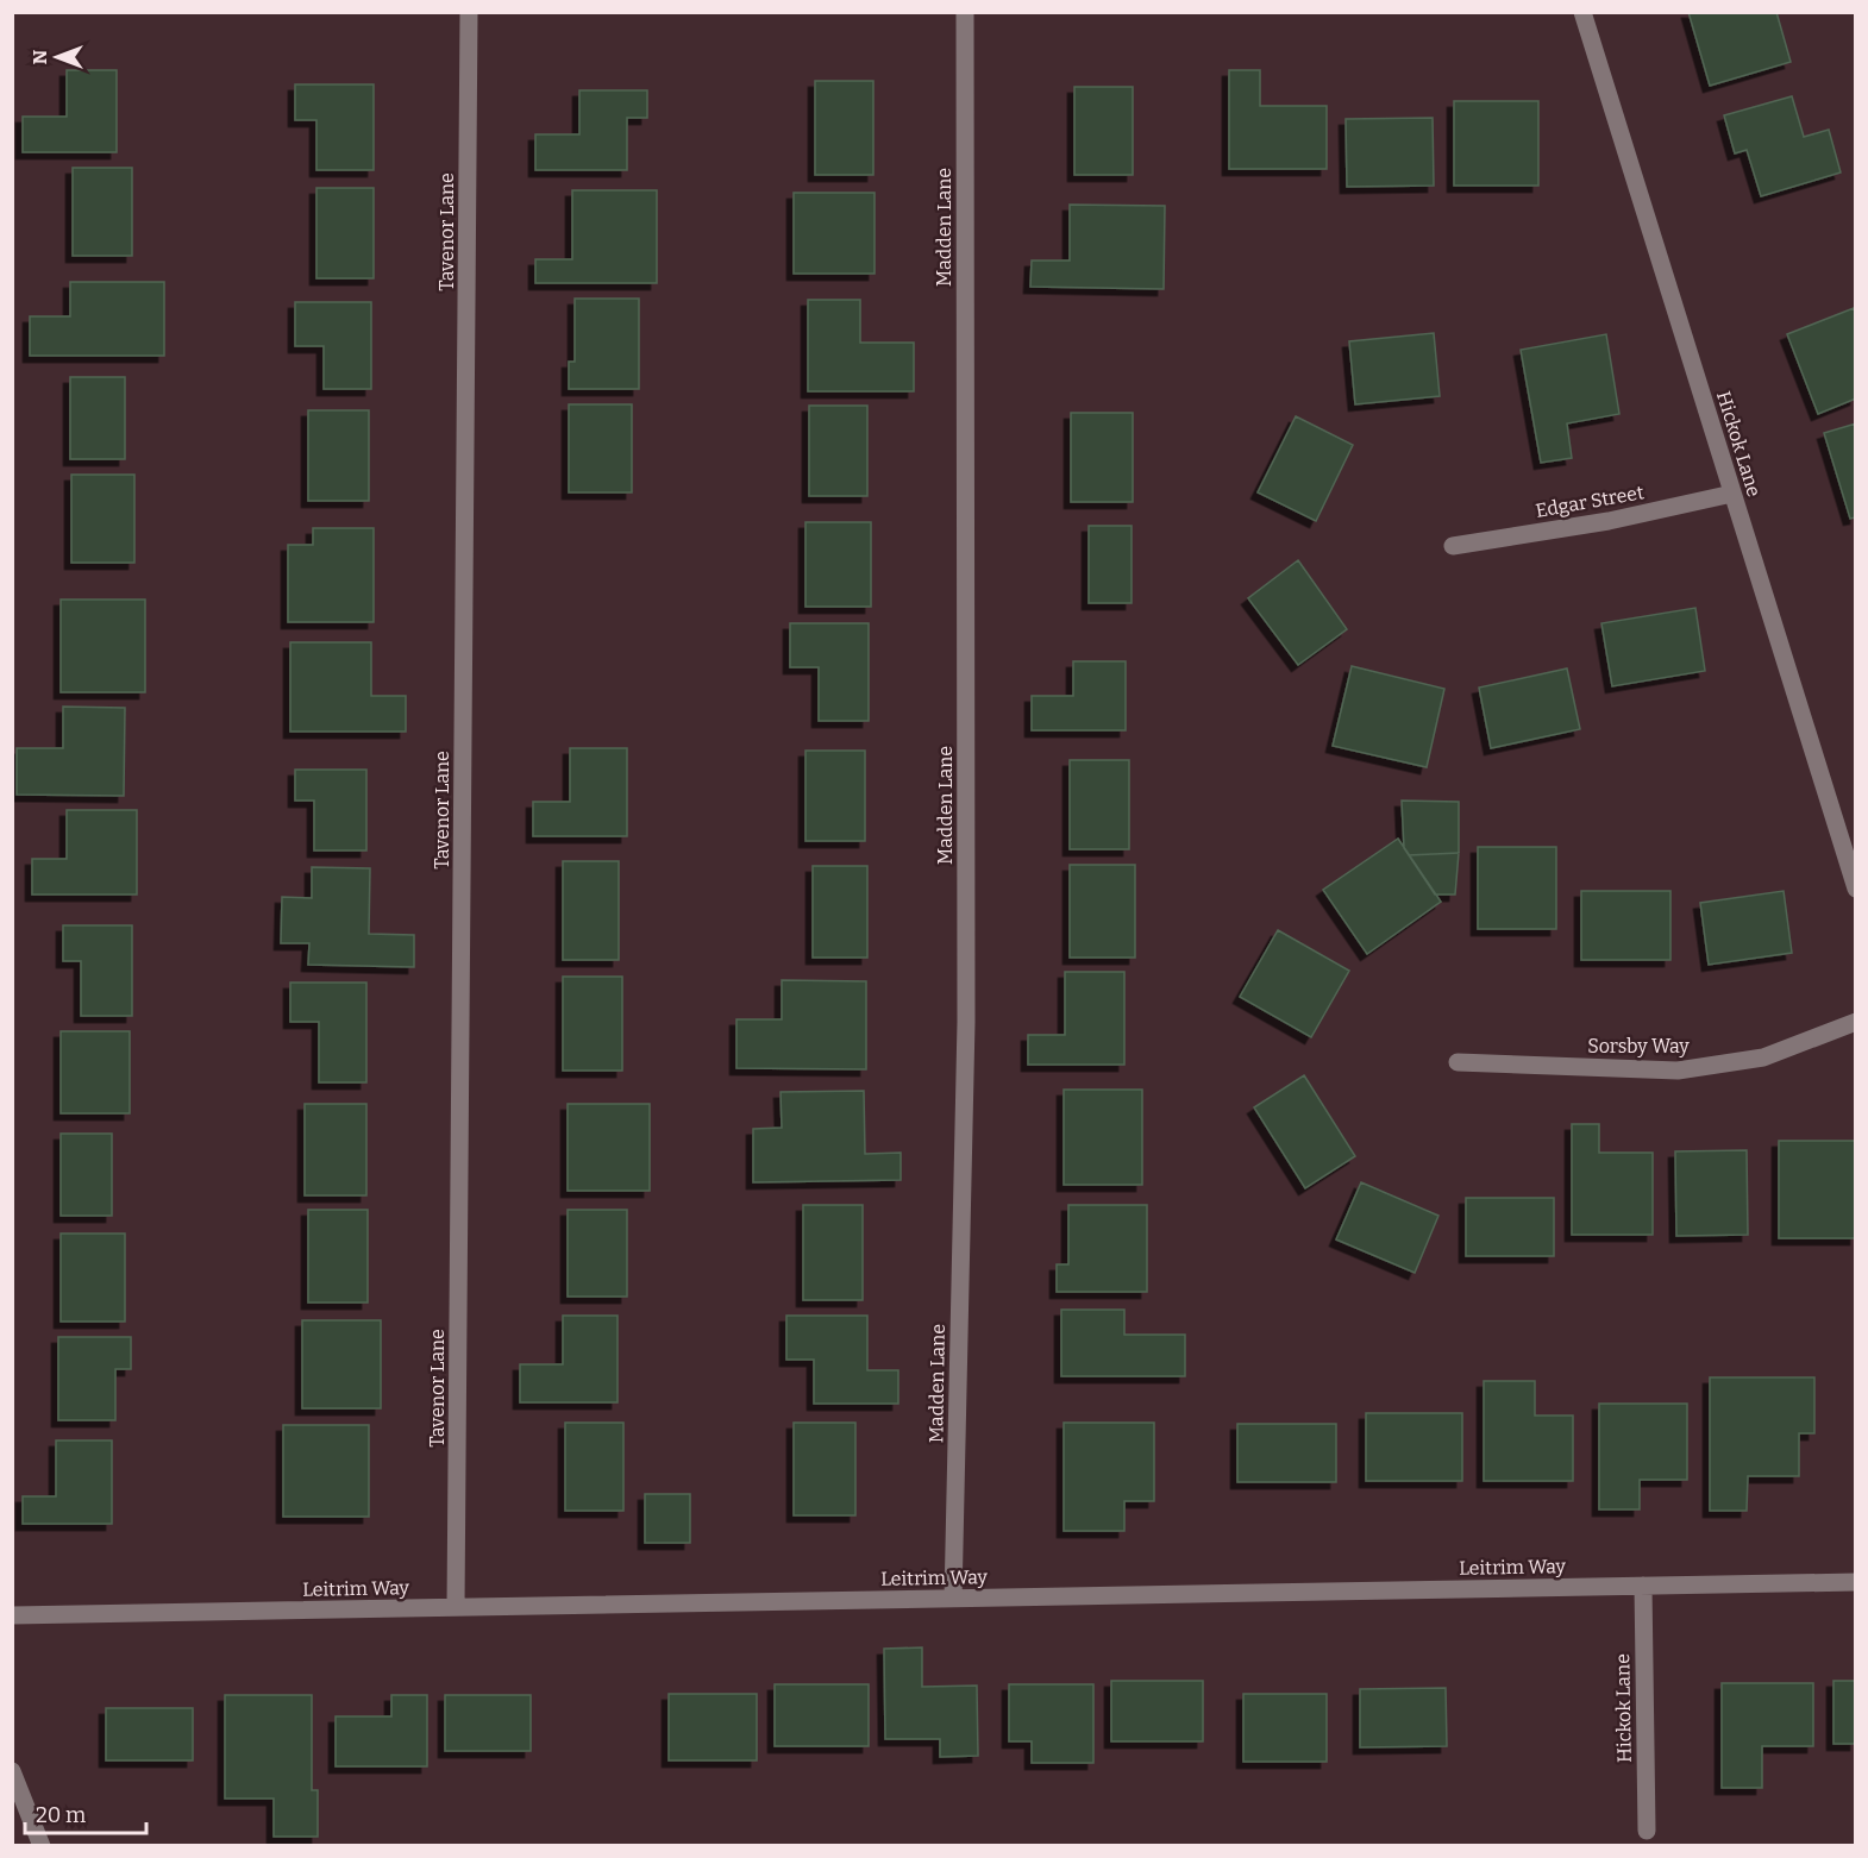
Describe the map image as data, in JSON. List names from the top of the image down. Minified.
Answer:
{"streets":{"street":["Madden Lane","Tavenor Lane","Hickok Lane","Edgar Street","Sorsby Way","Leitrim Way"]},"crossings":[["Madden Lane","Leitrim Way"],["Tavenor Lane","Leitrim Way"],["Hickok Lane","Edgar Street"],["Hickok Lane","Leitrim Way"]],"scale_bar":"20 m","north":"left"}
